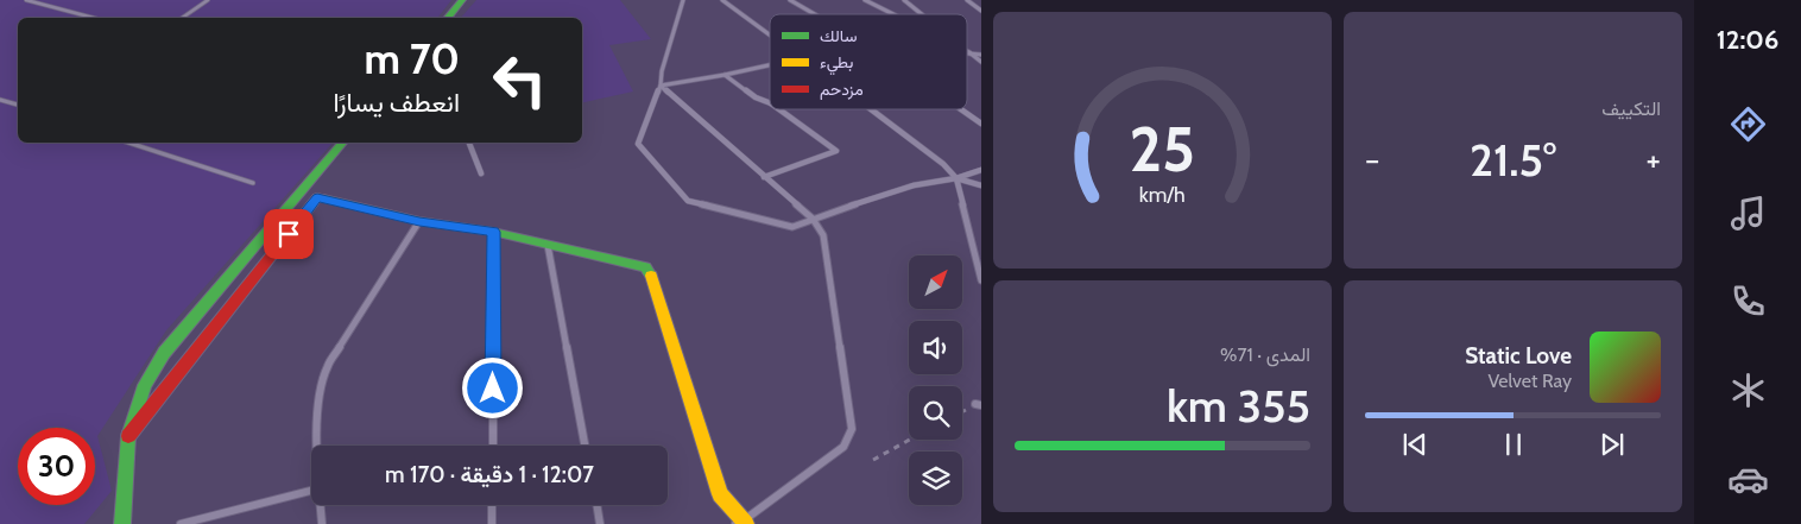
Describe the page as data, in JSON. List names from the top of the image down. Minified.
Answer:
{"legend":["سالك","بطيء","مزدحم"],"north":"top right","page":{"tabs":"12:06","tile":["التكييف",["المدى · 71%","355 km"]],"turn":["70 m","انعطف يسارًا"],"heat":["−","21.5°","+"],"song":["Static Love","Velvet Ray"],"limit":"30","trip":"12:07 · 1 دقيقة · 170 m","gauge":["25","km/h"]}}
